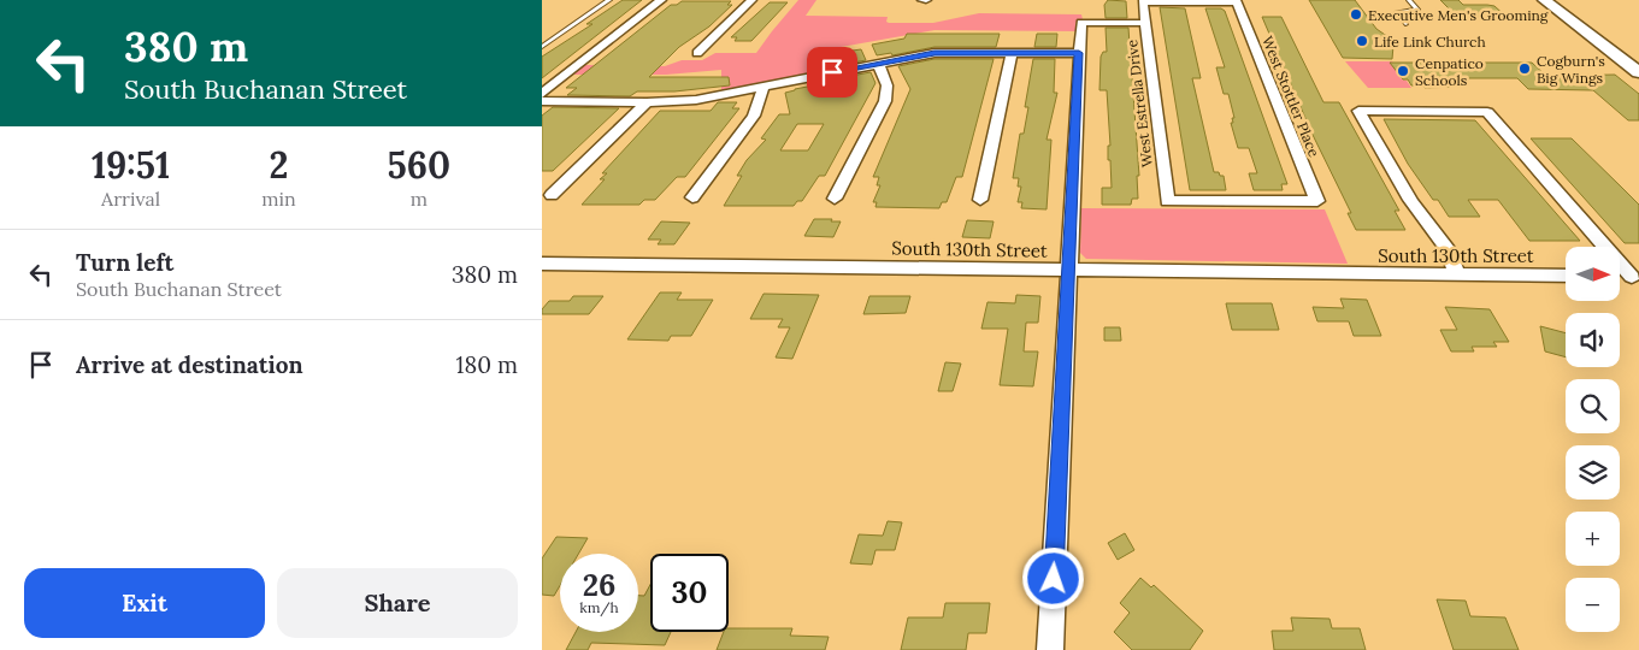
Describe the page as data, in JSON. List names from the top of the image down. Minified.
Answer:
{"streets":{"street":["West Stottler Place","West Estrella Drive","South 130th Street"]},"crossings":[["West Stottler Place","West Estrella Drive"]],"places":["Executive Men's Grooming","Life Link Church","Cogburn's Big Wings","Cenpatico Schools"],"north":"right","page":{"turn":["380 m","South Buchanan Street"],"eta":["19:51","Arrival","2","min","560","m"],"list":[{"name":"Turn left","note":"South Buchanan Street","value":"380 m"},{"name":"Arrive at destination","value":"180 m"}],"map_buttons":["+","−"],"speed":"26 km/h","limit":"30","buttons":["Exit","Share"]}}
